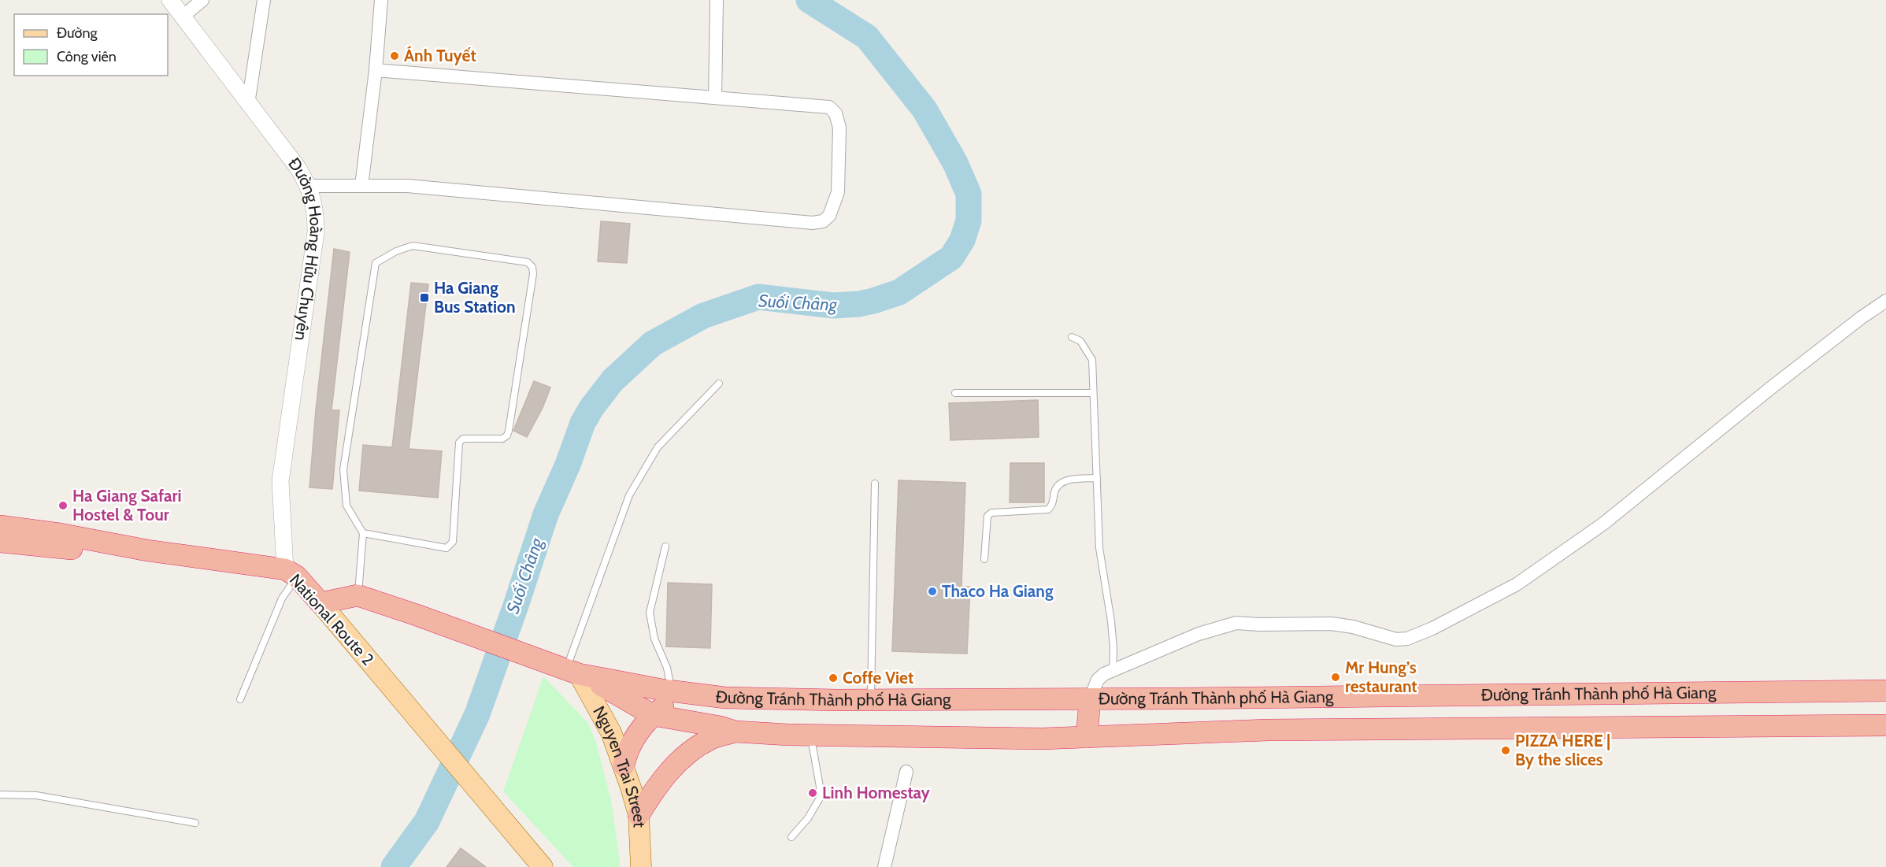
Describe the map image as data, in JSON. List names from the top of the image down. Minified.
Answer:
{"streets":{"highway":["National Route 2","Đường Tránh Thành phố Hà Giang"],"main road":["Nguyen Trai Street"],"street":["Đường Hoàng Hữu Chuyên"]},"crossings":[["Đường Hoàng Hữu Chuyên","National Route 2"],["Đường Tránh Thành phố Hà Giang","Nguyen Trai Street"]],"water":["Suối Châng"],"places":{"other":["Ánh Tuyết","Ha Giang Safari Hostel & Tour","Thaco Ha Giang","Mr Hung’s restaurant","Coffe Viet","PIZZA HERE | By the slices","Linh Homestay"],"transit":["Ha Giang Bus Station"]},"legend":["Đường","Công viên"]}
